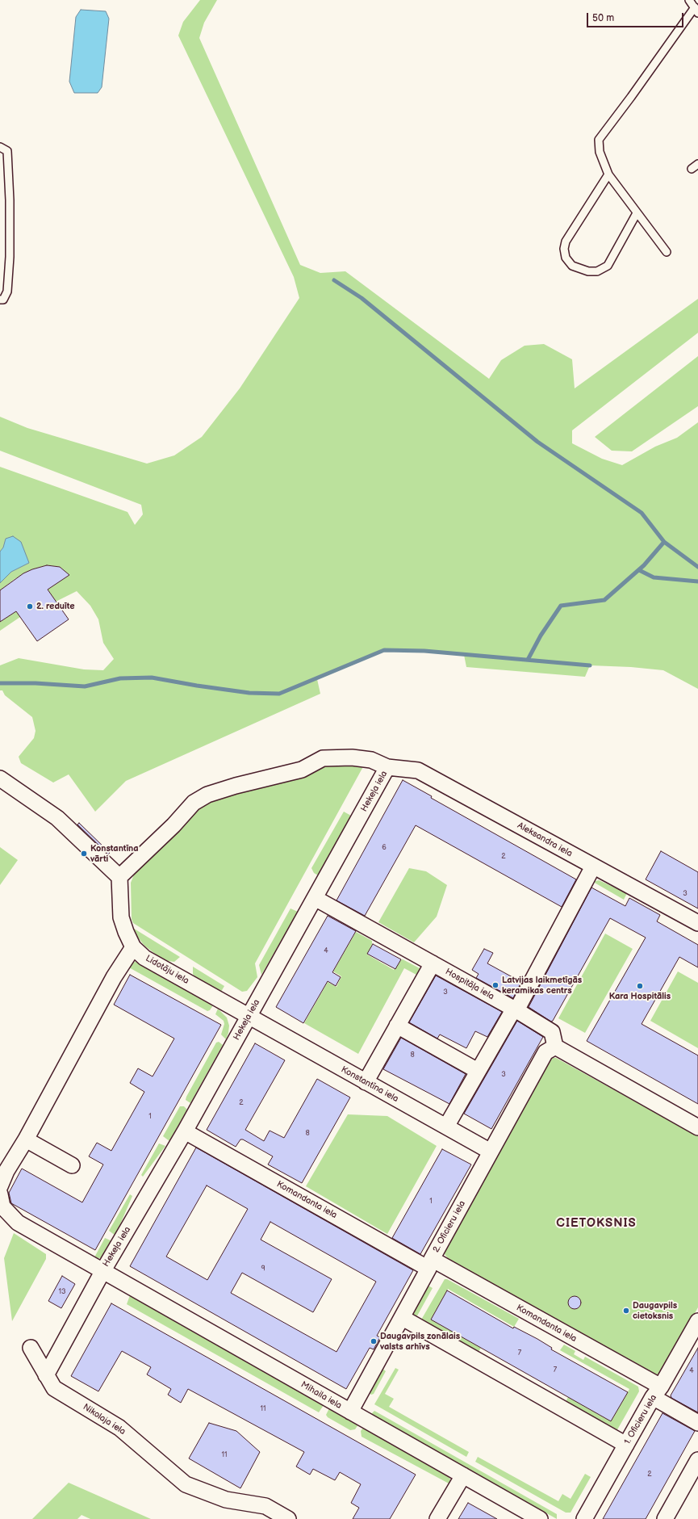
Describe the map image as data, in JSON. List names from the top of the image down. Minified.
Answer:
{"streets":{"street":["Hekeļa iela","Aleksandra iela","Lidotāju iela","Hospitāļa iela","Konstantīna iela","Komandanta iela","2. Oficieru iela","Mihaila iela","Nikolaja iela","1. Oficieru iela"]},"crossings":[["Hekeļa iela","Aleksandra iela"],["Hekeļa iela","Lidotāju iela"],["Hekeļa iela","Hospitāļa iela"],["Hekeļa iela","Konstantīna iela"],["Hekeļa iela","Komandanta iela"],["Hekeļa iela","Mihaila iela"],["Lidotāju iela","Konstantīna iela"],["Hospitāļa iela","2. Oficieru iela"],["Konstantīna iela","2. Oficieru iela"],["Komandanta iela","2. Oficieru iela"],["Komandanta iela","1. Oficieru iela"],["2. Oficieru iela","Mihaila iela"]],"districts":["CIETOKSNIS"],"places":["2. reduīte","Konstantīna vārti","Latvijas laikmetīgās keramikas centrs","Kara Hospitālis","Daugavpils cietoksnis","Daugavpils zonālais valsts arhīvs"],"house_numbers":["6","2","3","4","3","8","3","2","1","8","1","9","13","7","7","4","11","11","2"],"scale_bar":"50 m"}
